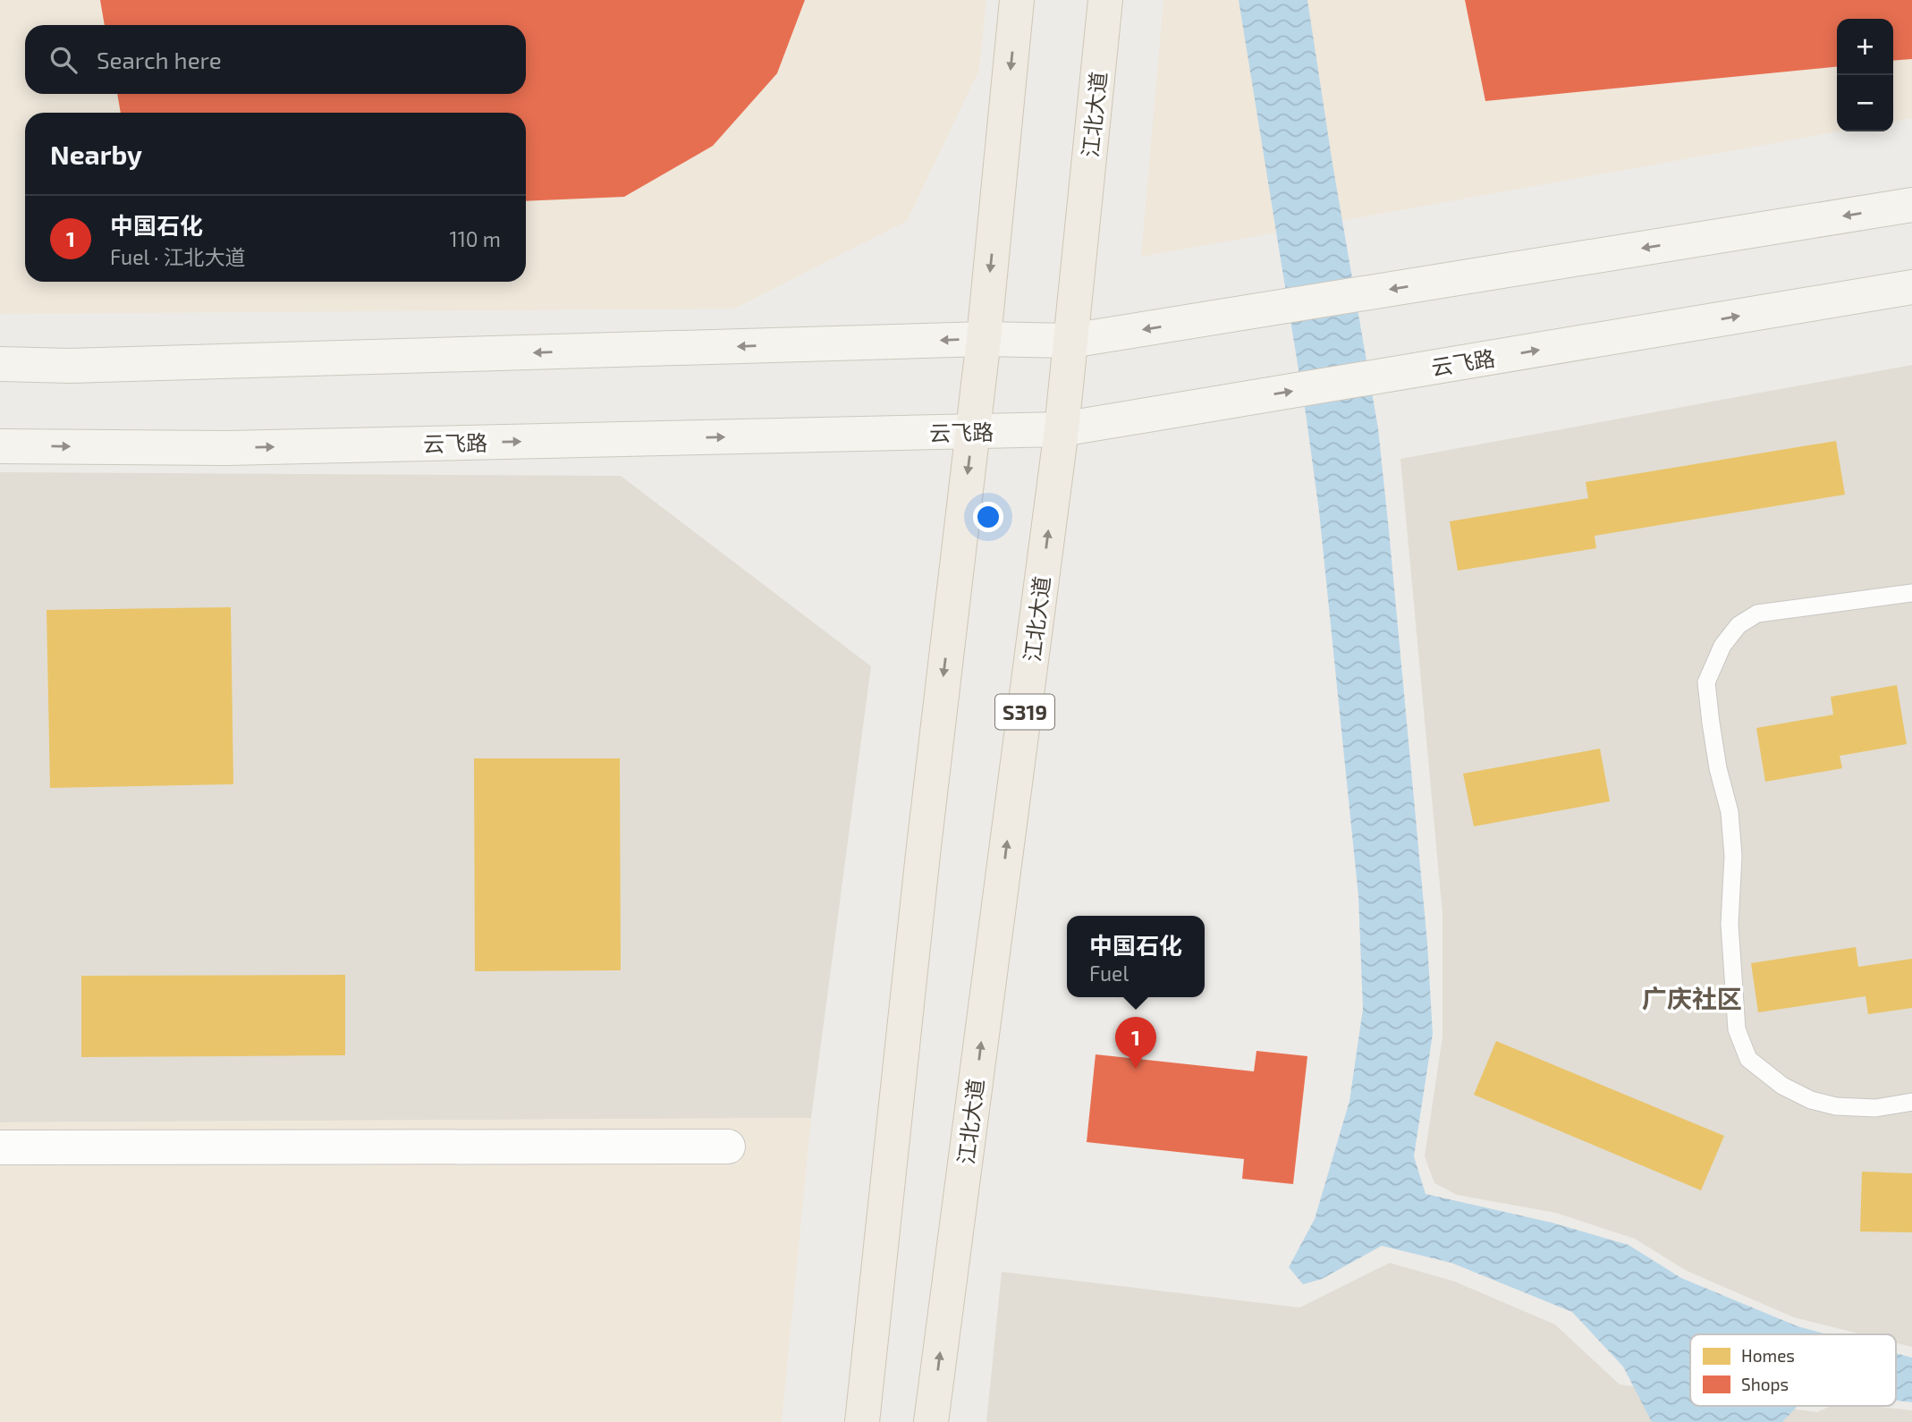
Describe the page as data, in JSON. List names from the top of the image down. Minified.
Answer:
{"streets":{"main road":["江北大道","云飞路","S319"]},"crossings":[["江北大道","云飞路"]],"districts":["广庆社区"],"legend":["Homes","Shops"],"page":{"map_buttons":["+","−"],"search":"Search here","heading":"Nearby","list":[{"mark":"1","name":"中国石化","note":"Fuel · 江北大道","value":"110 m"}],"popup":["中国石化","Fuel"],"pins":"1"}}
